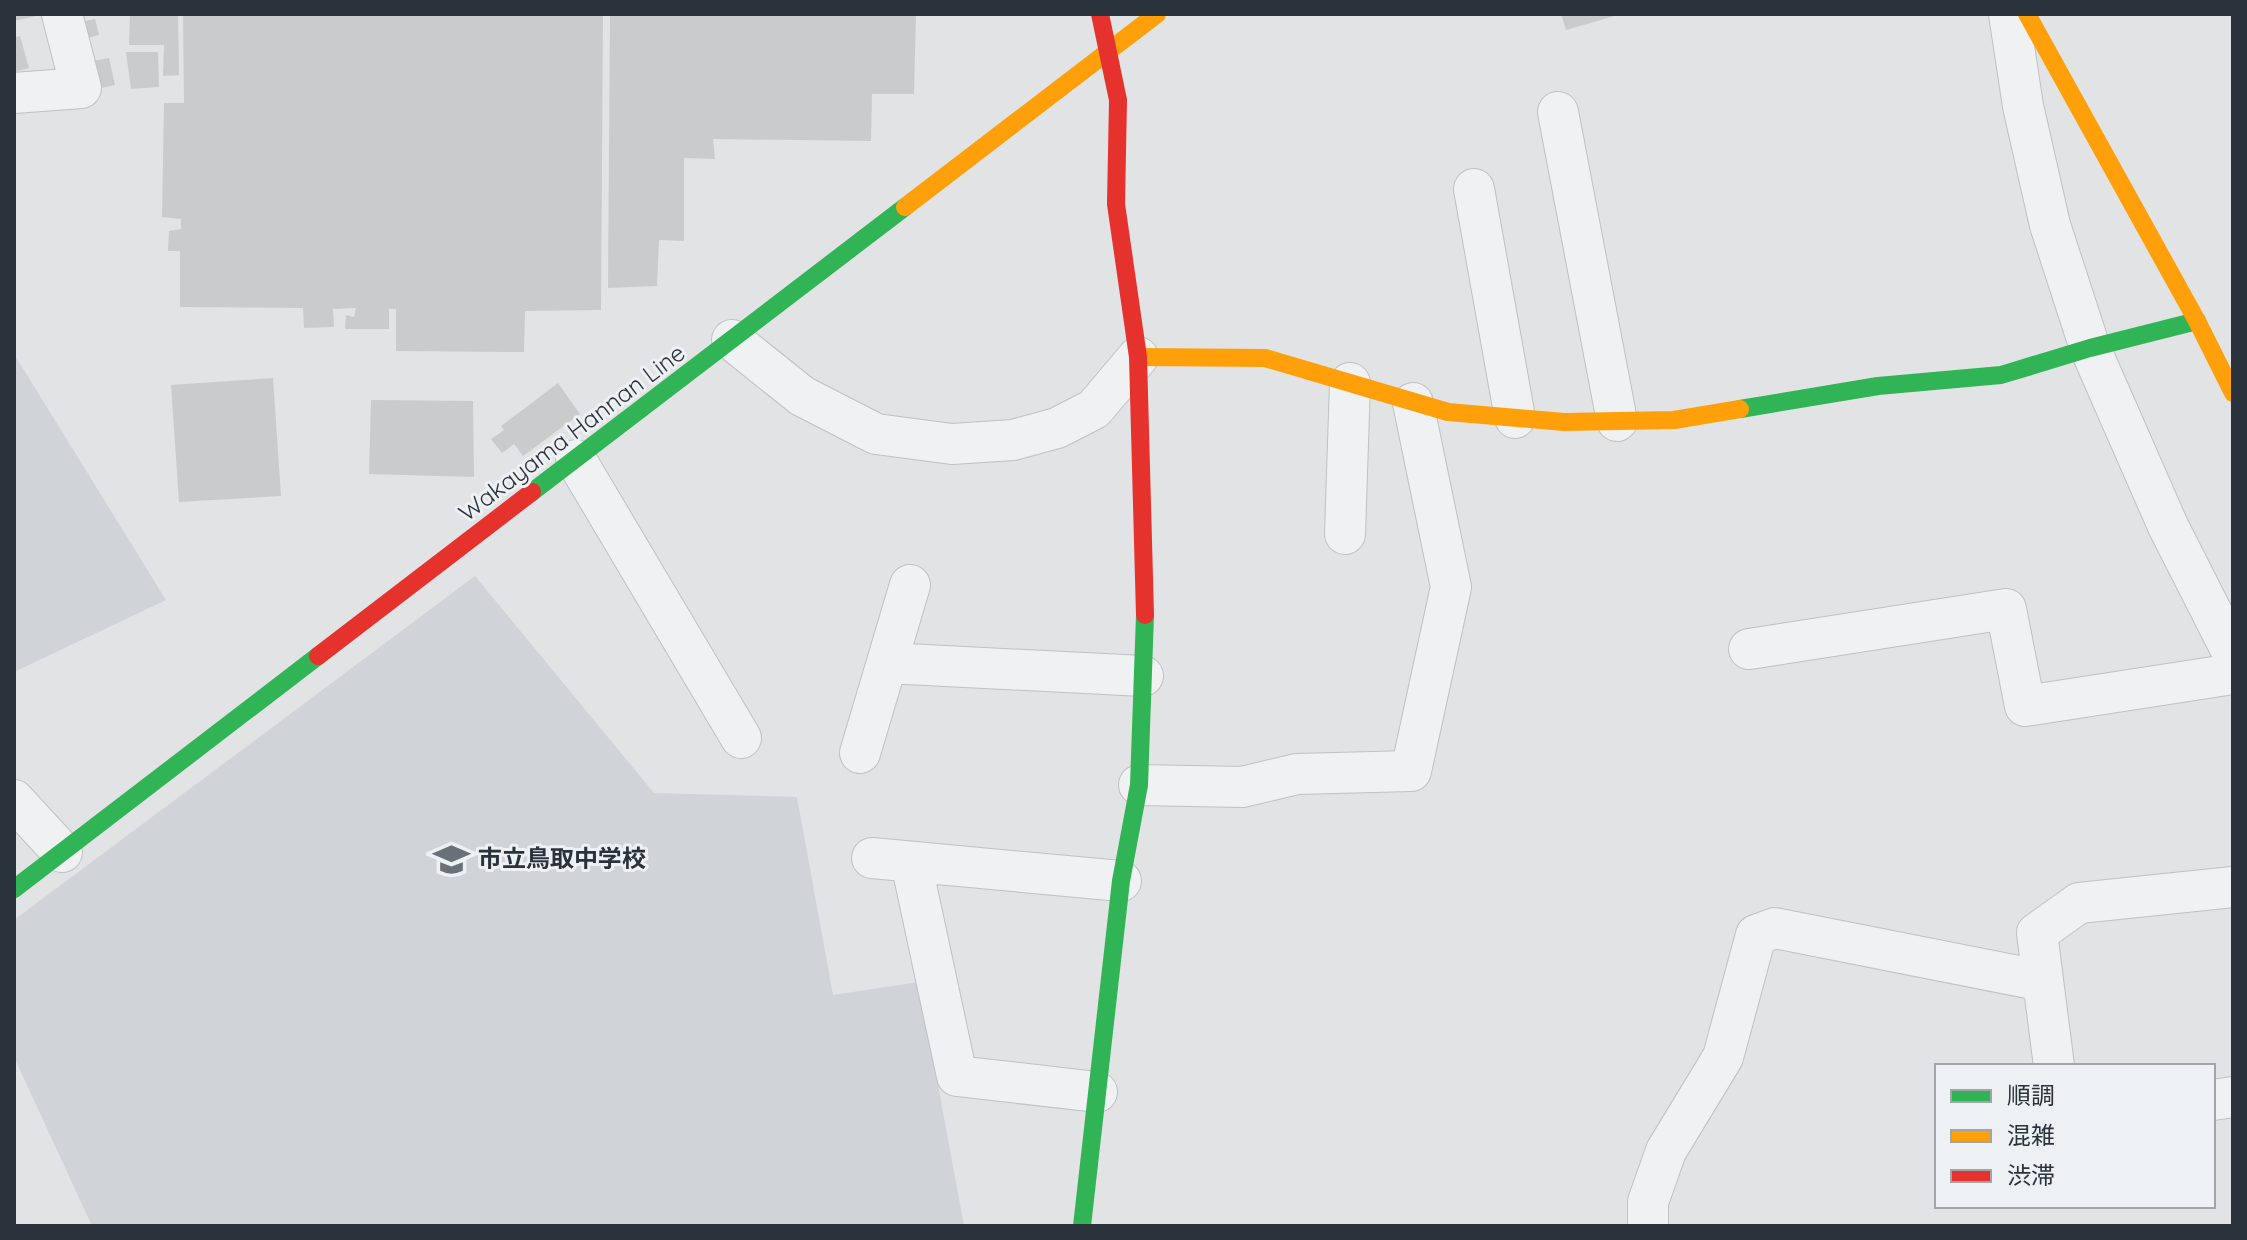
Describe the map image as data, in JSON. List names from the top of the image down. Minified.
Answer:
{"streets":{"street":["Wakayama Hannan Line"]},"places":{"school or university":["市立鳥取中学校"]},"legend":["順調","混雑","渋滞"]}
